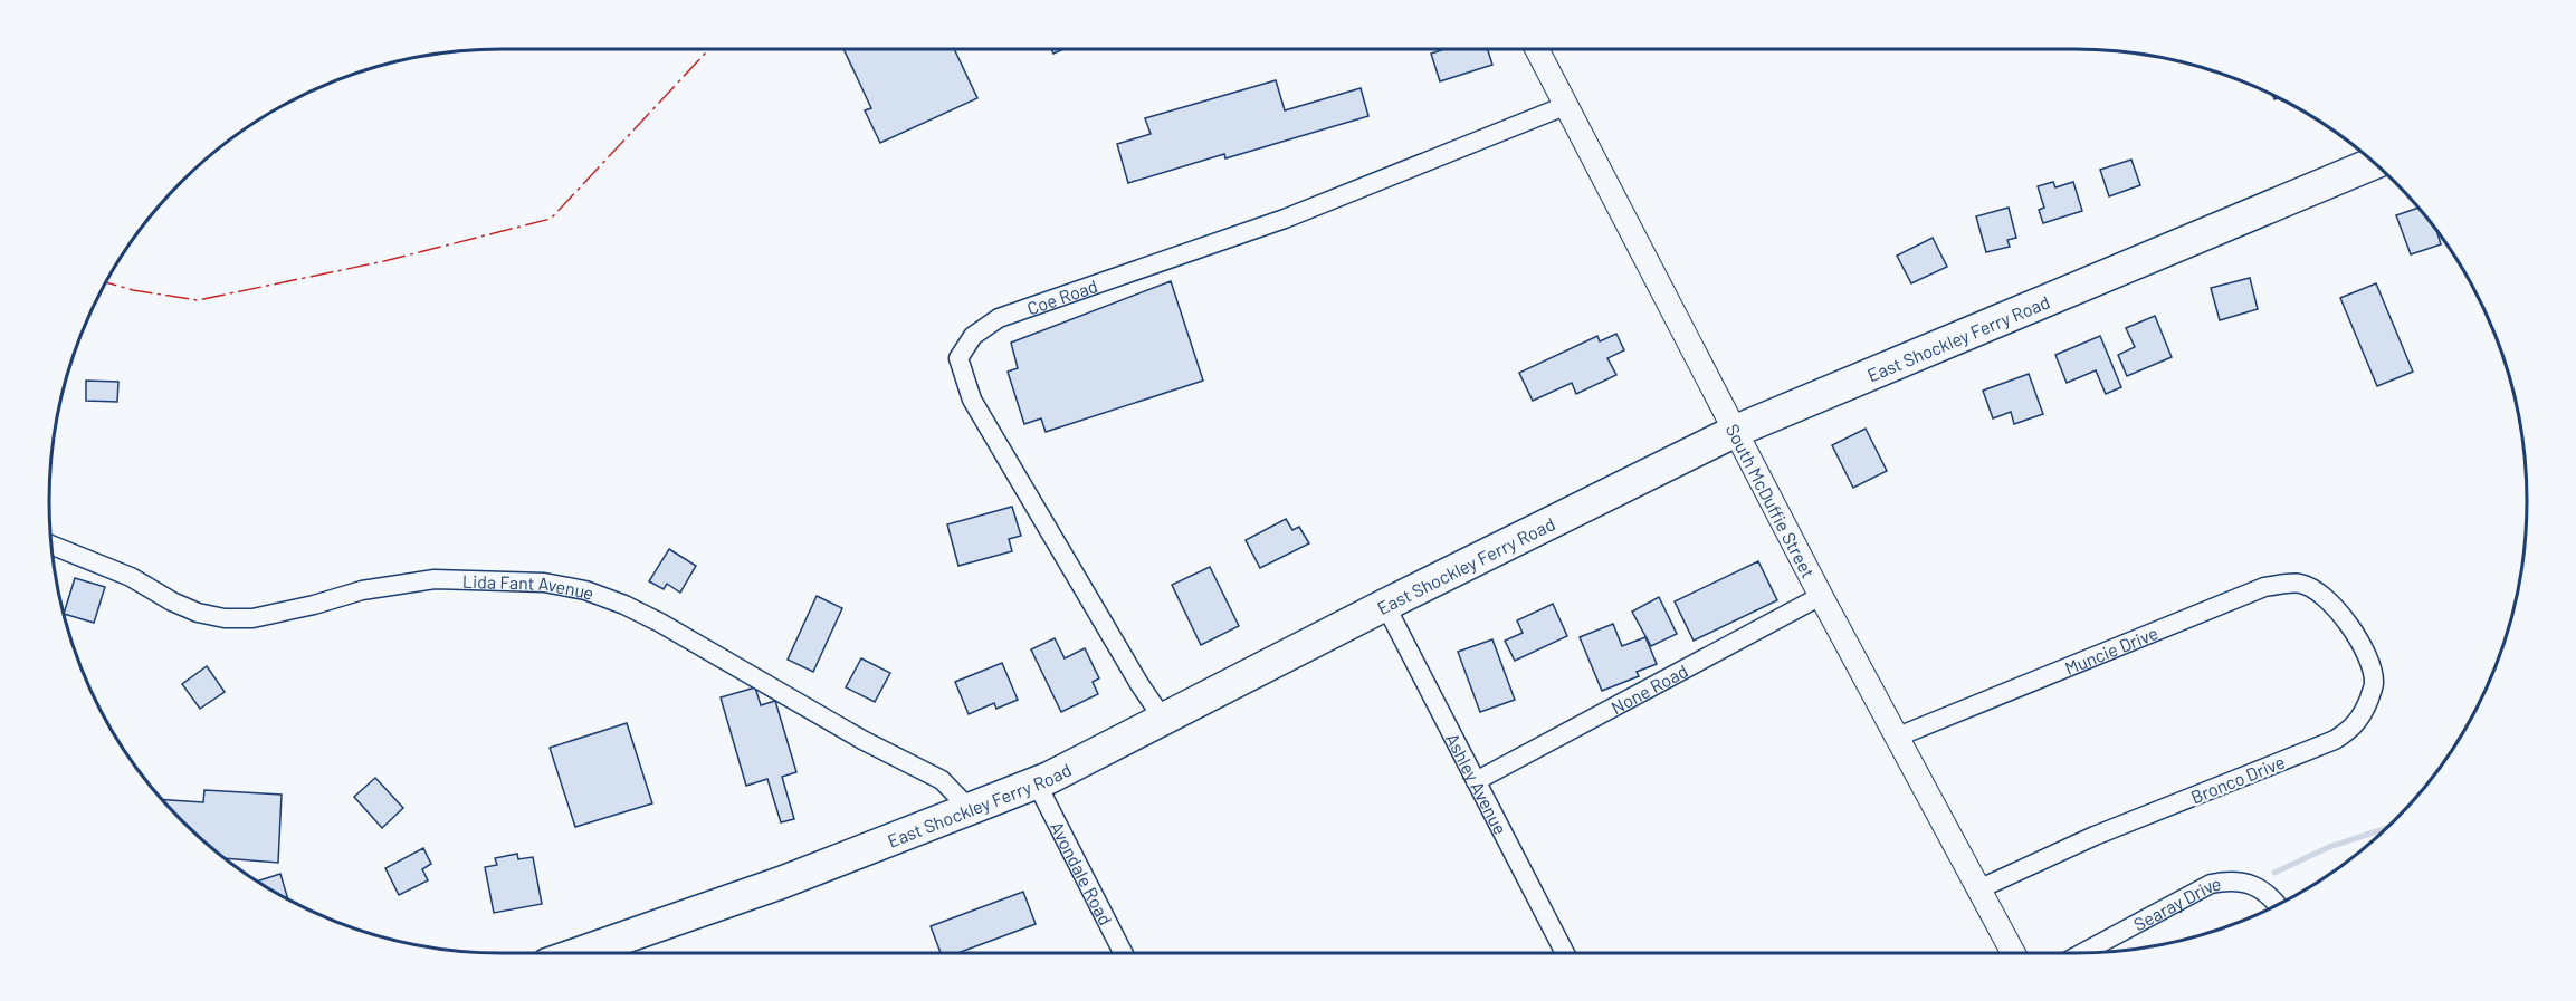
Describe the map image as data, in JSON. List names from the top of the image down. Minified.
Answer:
{"streets":{"highway":["East Shockley Ferry Road"],"street":["Coe Road","South McDuffie Street","Lida Fant Avenue","Muncie Drive","None Road","Bronco Drive","Ashley Avenue","Avondale Road","Searay Drive"]},"crossings":[["Coe Road","East Shockley Ferry Road"],["Coe Road","South McDuffie Street"],["East Shockley Ferry Road","South McDuffie Street"],["East Shockley Ferry Road","Lida Fant Avenue"],["East Shockley Ferry Road","Ashley Avenue"],["East Shockley Ferry Road","Avondale Road"],["South McDuffie Street","Muncie Drive"],["South McDuffie Street","None Road"],["South McDuffie Street","Bronco Drive"],["Muncie Drive","Bronco Drive"],["None Road","Ashley Avenue"]]}
